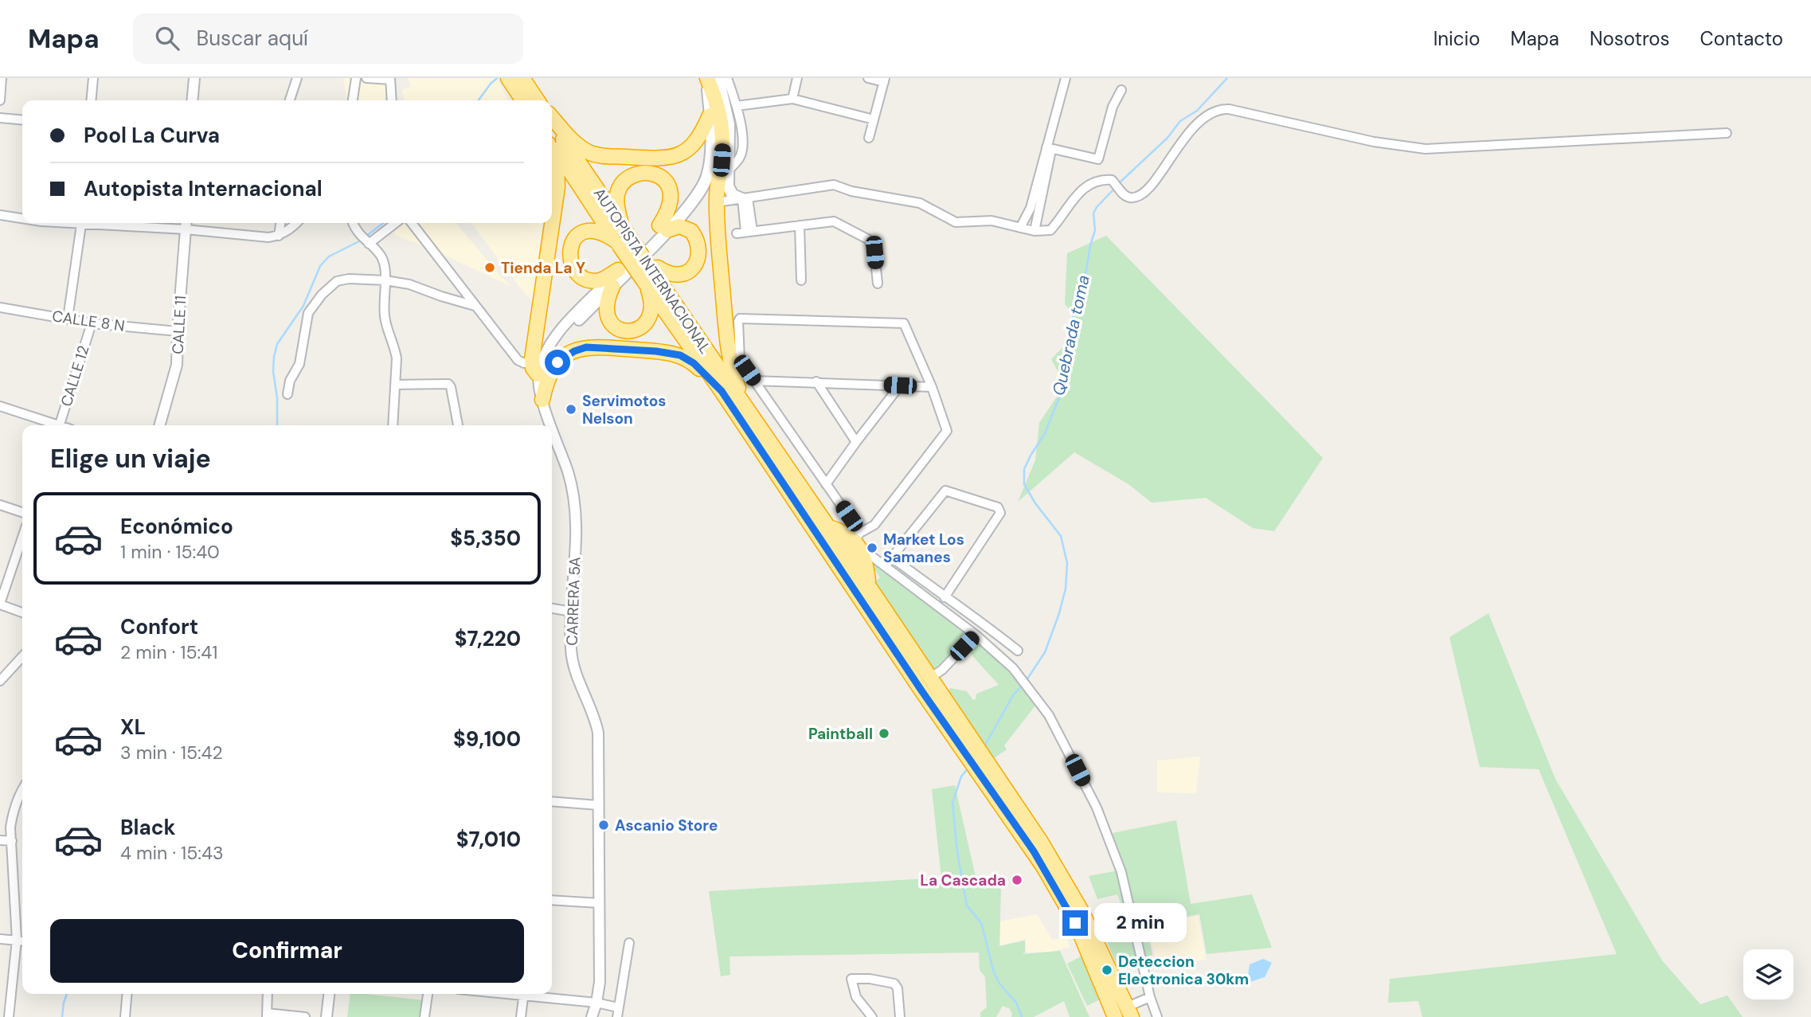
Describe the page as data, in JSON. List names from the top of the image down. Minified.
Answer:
{"streets":{"highway":["AUTOPISTA INTERNACIONAL"],"street":["CALLE 8 N","CALLE 11","CALLE 12","CARRERA 5A"]},"crossings":[["CALLE 8 N","CALLE 11"],["CALLE 8 N","CALLE 12"]],"water":["Quebrada toma"],"places":["Tienda La Y","Servimotos Nelson","Market Los Samanes","Paintball","Ascanio Store","La Cascada","Deteccion Electronica 30km"],"page":{"header":"Mapa","search":"Buscar aquí","nav":["Inicio","Mapa","Nosotros","Contacto"],"banner":["Pool La Curva","Autopista Internacional"],"heading":"Elige un viaje","list":[{"name":"Económico","note":"1 min · 15:40","value":"$5,350"},{"name":"Confort","note":"2 min · 15:41","value":"$7,220"},{"name":"XL","note":"3 min · 15:42","value":"$9,100"},{"name":"Black","note":"4 min · 15:43","value":"$7,010"}],"bubble":"2 min","buttons":"Confirmar"}}
